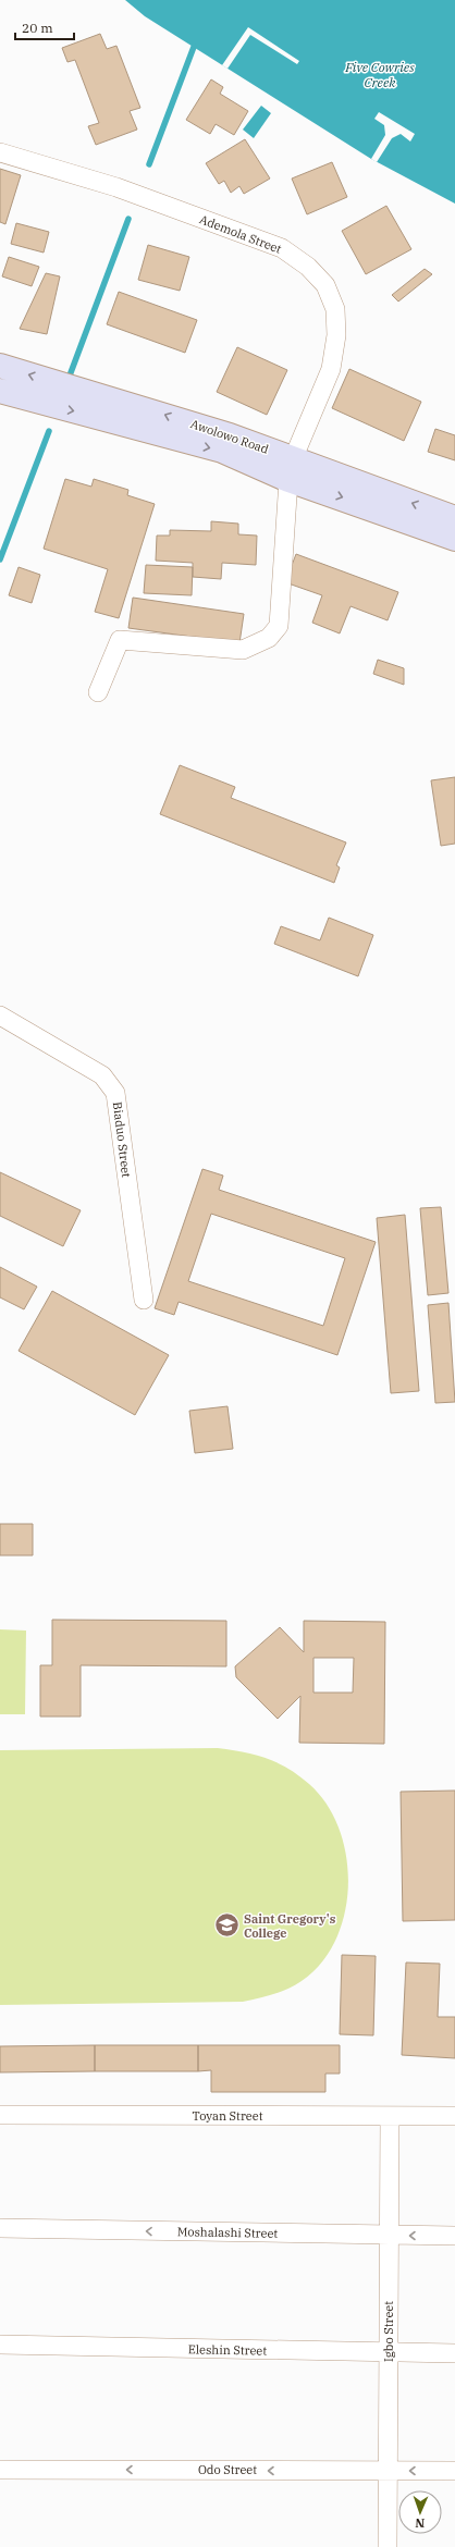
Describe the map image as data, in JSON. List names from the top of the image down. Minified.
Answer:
{"streets":{"main road":["Awolowo Road"],"street":["Ademola Street","Biaduo Street","Toyan Street","Moshalashi Street","Igbo Street","Eleshin Street","Odo Street"]},"crossings":[["Ademola Street","Awolowo Road"],["Toyan Street","Igbo Street"],["Moshalashi Street","Igbo Street"],["Igbo Street","Eleshin Street"],["Igbo Street","Odo Street"]],"one_way":["Moshalashi Street","Odo Street"],"water":["Five Cowries Creek"],"places":{"school or university":["Saint Gregory's College"]},"scale_bar":"20 m","north":"bottom"}
